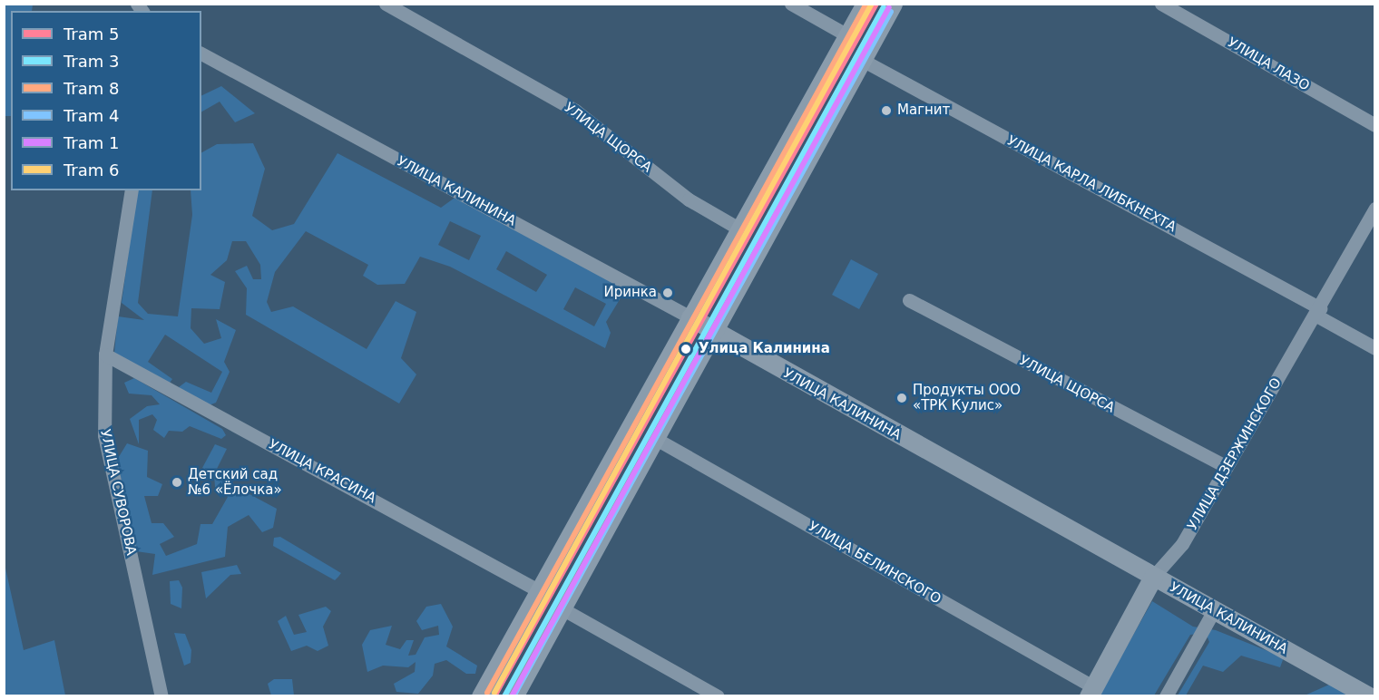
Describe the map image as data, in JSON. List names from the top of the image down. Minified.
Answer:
{"streets":{"street":["УЛИЦА ЛАЗО","УЛИЦА ЩОРСА","УЛИЦА КАРЛА ЛИБКНЕХТА","УЛИЦА КАЛИНИНА","УЛИЦА ДЗЕРЖИНСКОГО","УЛИЦА КРАСИНА","УЛИЦА СУВОРОВА","УЛИЦА БЕЛИНСКОГО"]},"crossings":[["УЛИЦА ЩОРСА","УЛИЦА ДЗЕРЖИНСКОГО"],["УЛИЦА КАРЛА ЛИБКНЕХТА","УЛИЦА ДЗЕРЖИНСКОГО"],["УЛИЦА КАЛИНИНА","УЛИЦА ДЗЕРЖИНСКОГО"],["УЛИЦА ДЗЕРЖИНСКОГО","УЛИЦА БЕЛИНСКОГО"],["УЛИЦА КРАСИНА","УЛИЦА СУВОРОВА"]],"places":["Магнит","Иринка","Улица Калинина","Продукты ООО «ТРК Кулис»","Детский сад №6 «Ёлочка»"],"lines":["tram line 5","tram line 8","tram line 6","tram line 3","tram line 1","tram line 4"],"legend":["Tram 5","Tram 3","Tram 8","Tram 4","Tram 1","Tram 6"]}
